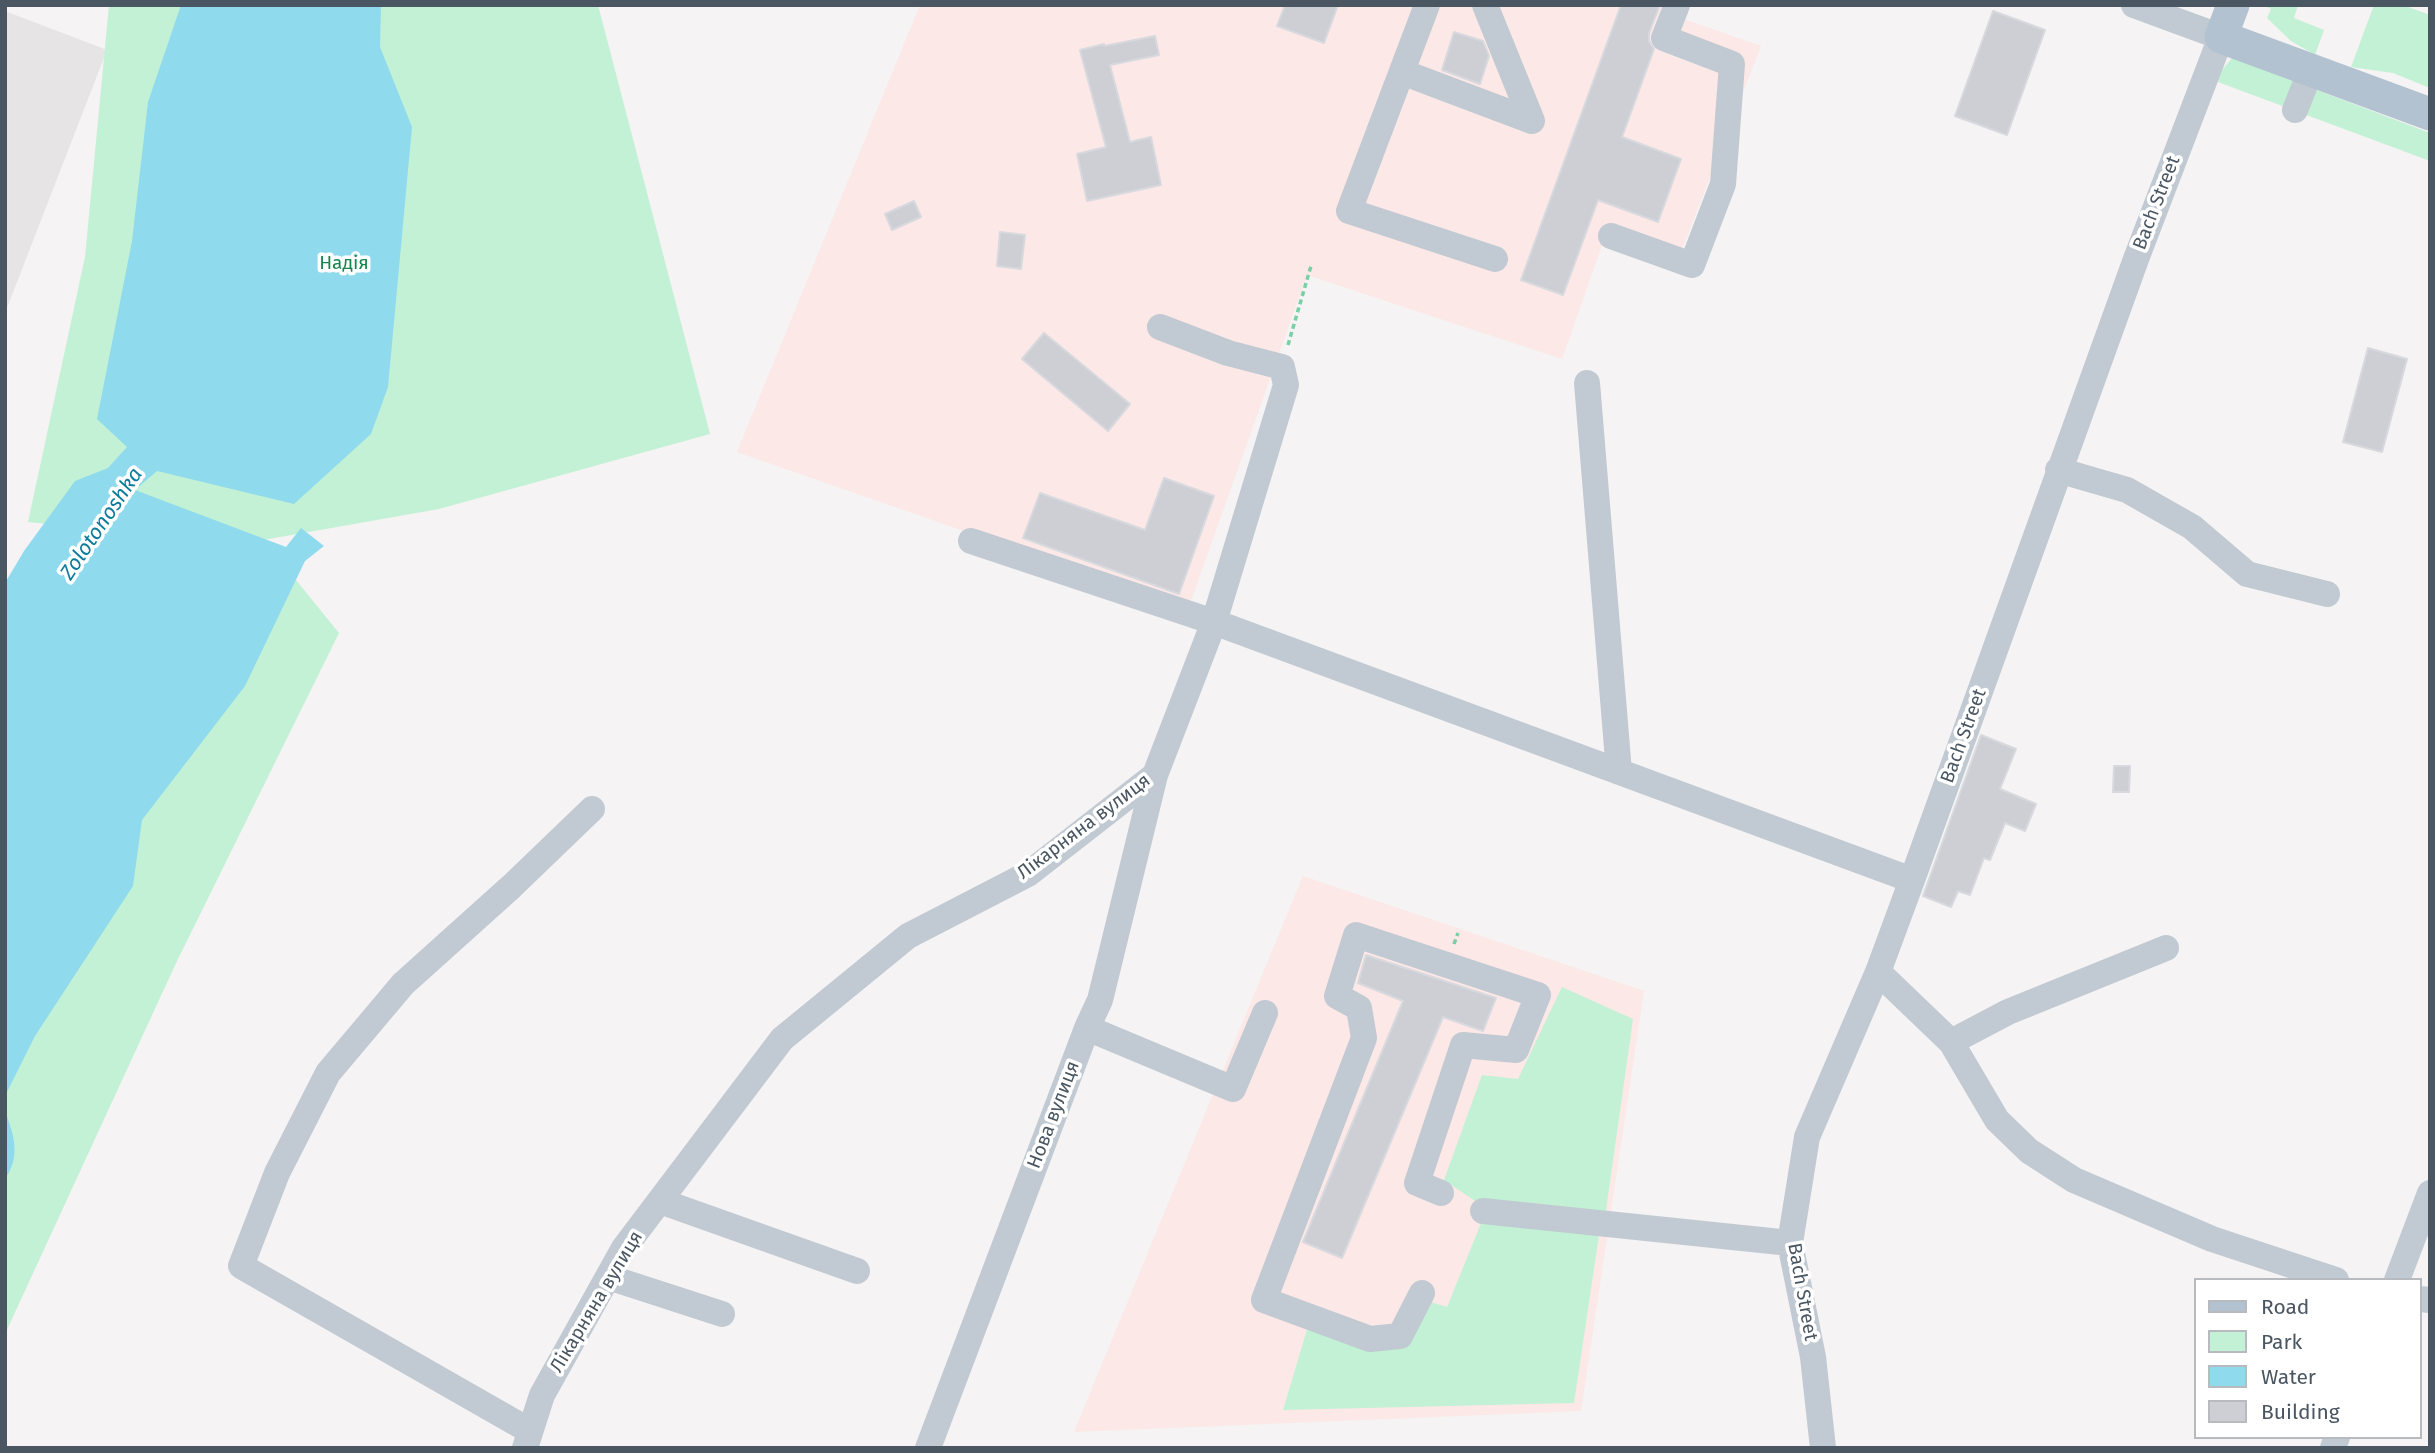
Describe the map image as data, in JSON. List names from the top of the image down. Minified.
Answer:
{"streets":{"street":["Bach Street","Лікарняна вулиця","Нова вулиця"]},"crossings":[["Лікарняна вулиця","Нова вулиця"]],"water":["Zolotonoshka"],"parks":["Надія"],"legend":["Road","Park","Water","Building"]}
